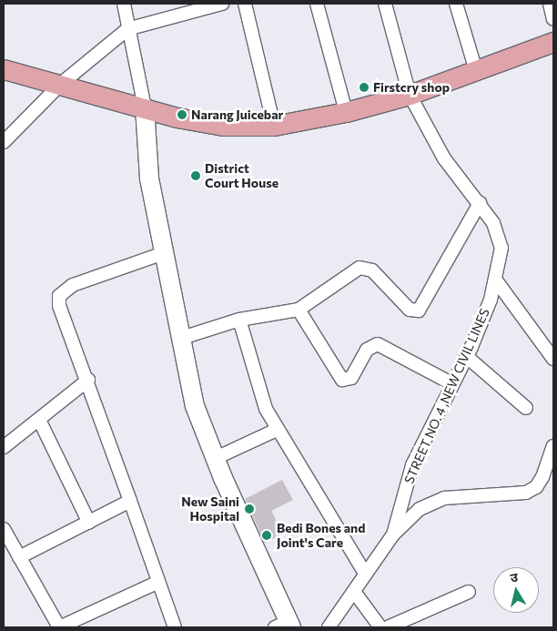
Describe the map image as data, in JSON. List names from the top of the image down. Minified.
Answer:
{"streets":{"street":["STREET NO. 4 ,NEW CIVIL LINES"]},"places":["Firstcry shop","Narang Juicebar","District Court House","New Saini Hospital","Bedi Bones and Joint's Care"],"north":"top"}
